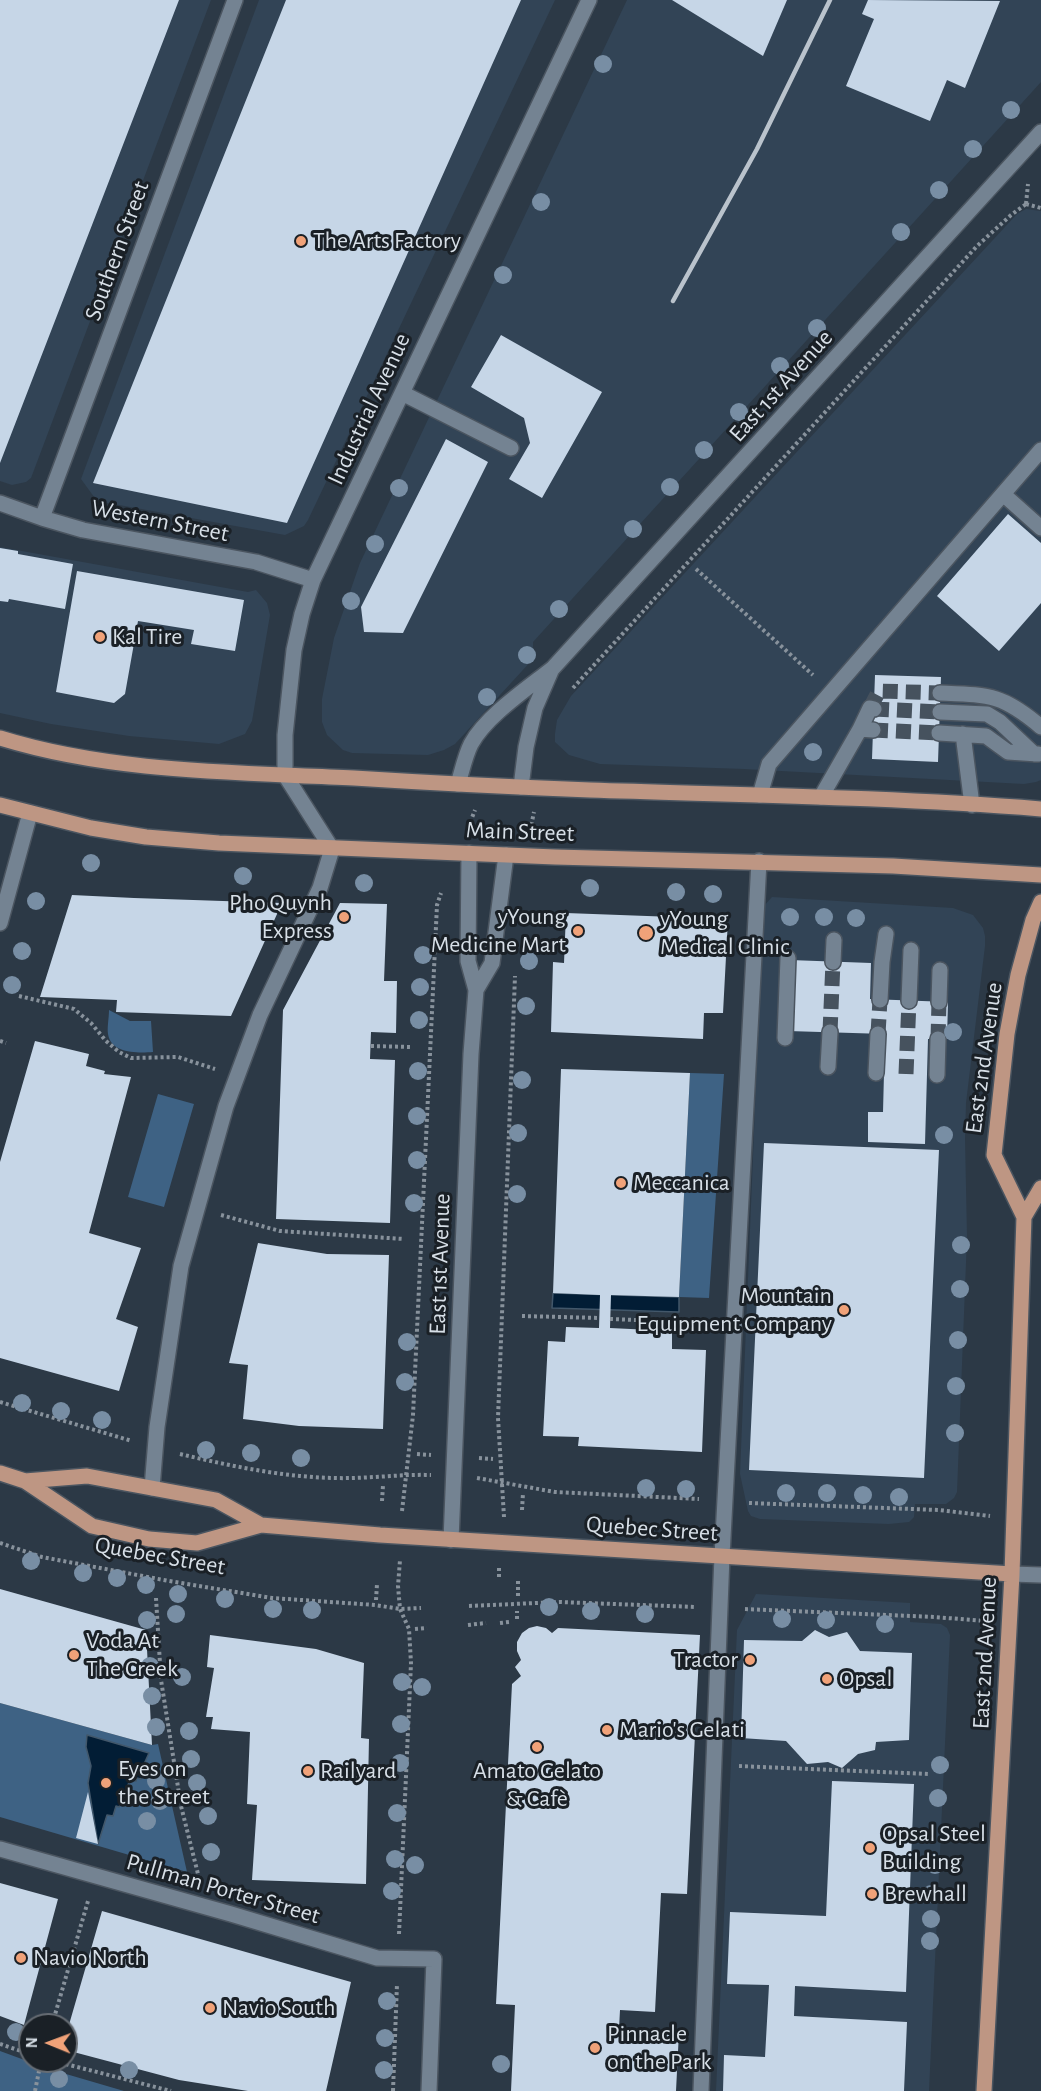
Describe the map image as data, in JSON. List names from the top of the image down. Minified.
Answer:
{"streets":{"main road":["Main Street","East 2nd Avenue","Quebec Street"],"street":["Southern Street","East 1st Avenue","Industrial Avenue","Western Street","Pullman Porter Street"]},"crossings":[["Southern Street","Western Street"],["East 1st Avenue","Main Street"],["East 1st Avenue","Quebec Street"],["Industrial Avenue","Western Street"],["Industrial Avenue","Main Street"],["East 2nd Avenue","Quebec Street"]],"places":["The Arts Factory","Kal Tire","Pho Quynh Express","yYoung Medicine Mart","yYoung Medical Clinic","Meccanica","Mountain Equipment Company","Voda At The Creek","Tractor","Opsal","Mario's Gelati","Amato Gelato & Cafè","Railyard","Eyes on the Street","Opsal Steel Building","Brewhall","Navio North","Navio South","Pinnacle on the Park"],"north":"left"}
